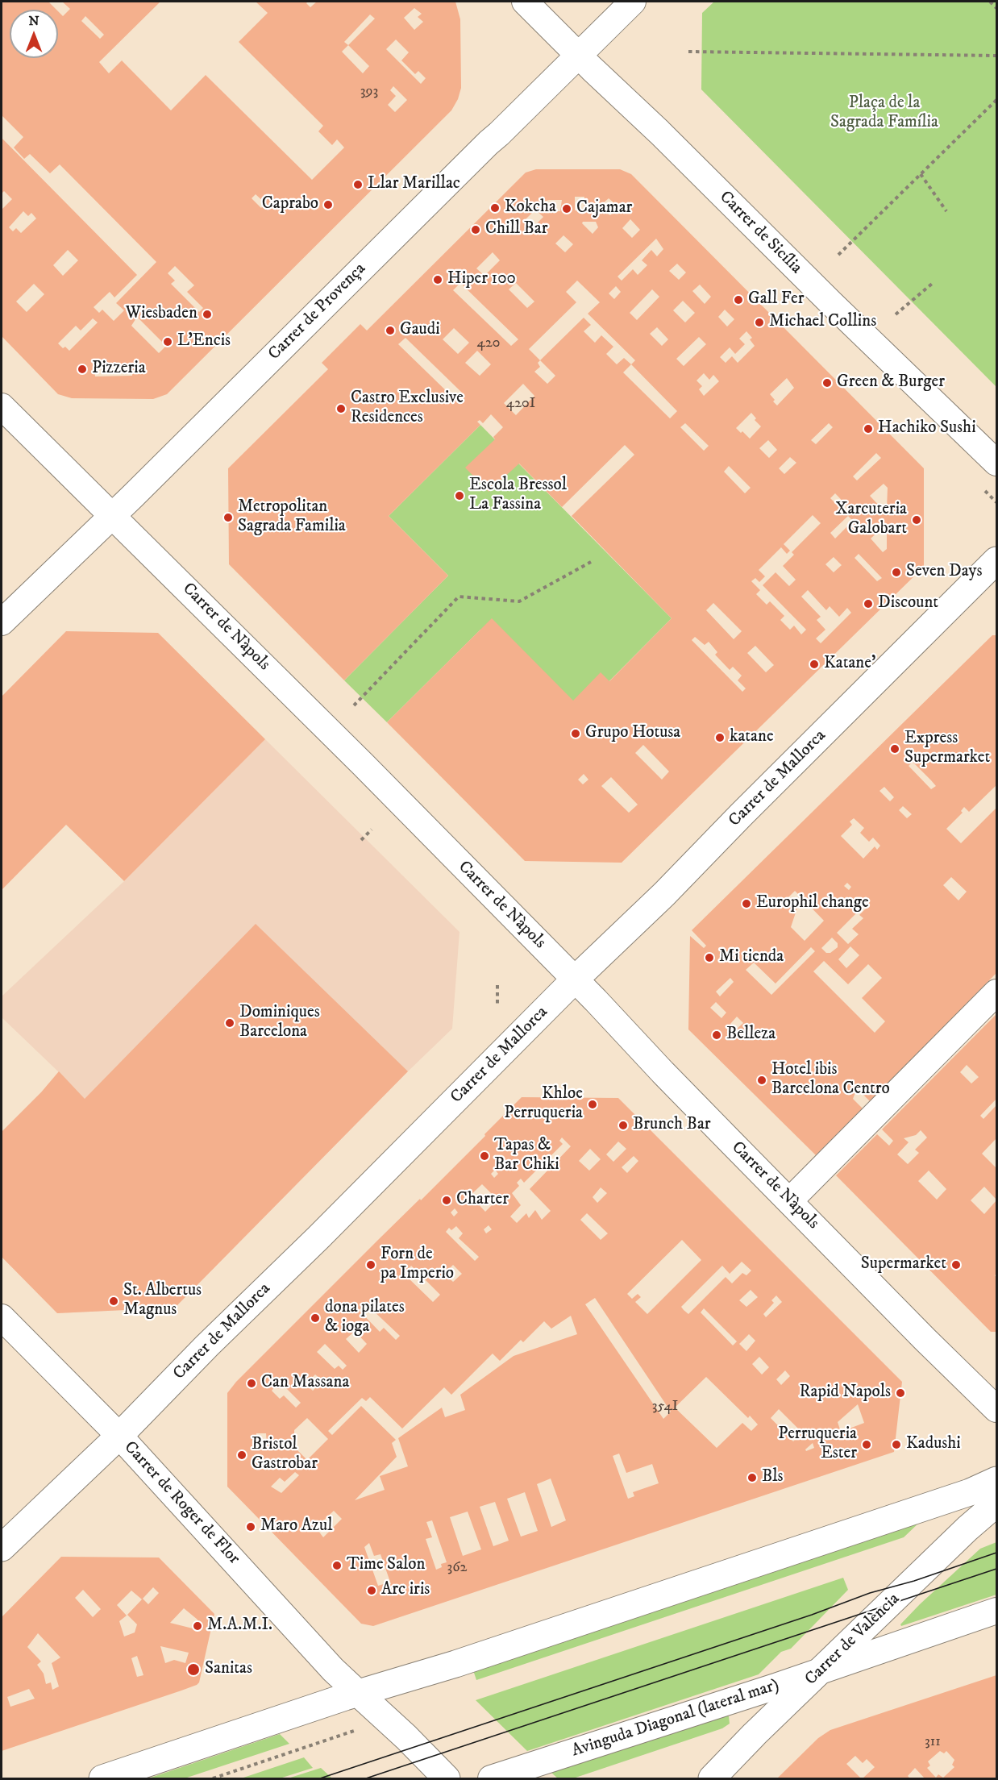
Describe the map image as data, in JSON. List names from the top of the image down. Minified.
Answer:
{"streets":{"main road":["Carrer de Mallorca","Carrer de València"],"street":["Carrer de Sicília","Carrer de Provença","Carrer de Nàpols","Carrer de Roger de Flor","Avinguda Diagonal (lateral mar)"]},"crossings":[["Carrer de Sicília","Carrer de Provença"],["Carrer de Provença","Carrer de Nàpols"],["Carrer de Nàpols","Carrer de Mallorca"],["Carrer de Mallorca","Carrer de Roger de Flor"],["Carrer de València","Avinguda Diagonal (lateral mar)"]],"parks":["Plaça de la Sagrada Família"],"places":["Llar Marillac","Caprabo","Kokcha","Cajamar","Chill Bar","Hiper 100","Gall Fer","Wiesbaden","Michael Collins","Gaudi","L'Encis","Pizzeria","Green & Burger","Castro Exclusive Residences","Hachiko Sushi","Escola Bressol La Fassina","Metropolitan Sagrada Familia","Xarcuteria Galobart","Seven Days","Discount","Katane'","Grupo Hotusa","katane","Express Supermarket","Europhil change","Mi tienda","Dominiques Barcelona","Belleza","Hotel ibis Barcelona Centro","Khloe Perruqueria","Brunch Bar","Tapas & Bar Chiki","Charter","Forn de pa Imperio","Supermarket","St. Albertus Magnus","dona pilates & ioga","Can Massana","Rapid Napols","Perruqueria Ester","Kadushi","Bristol Gastrobar","Bls","Maro Azul","Time Salon","Arc iris","M.A.M.I.","Sanitas"],"house_numbers":["393","420","420I","354I","362","311"],"north":"top"}
